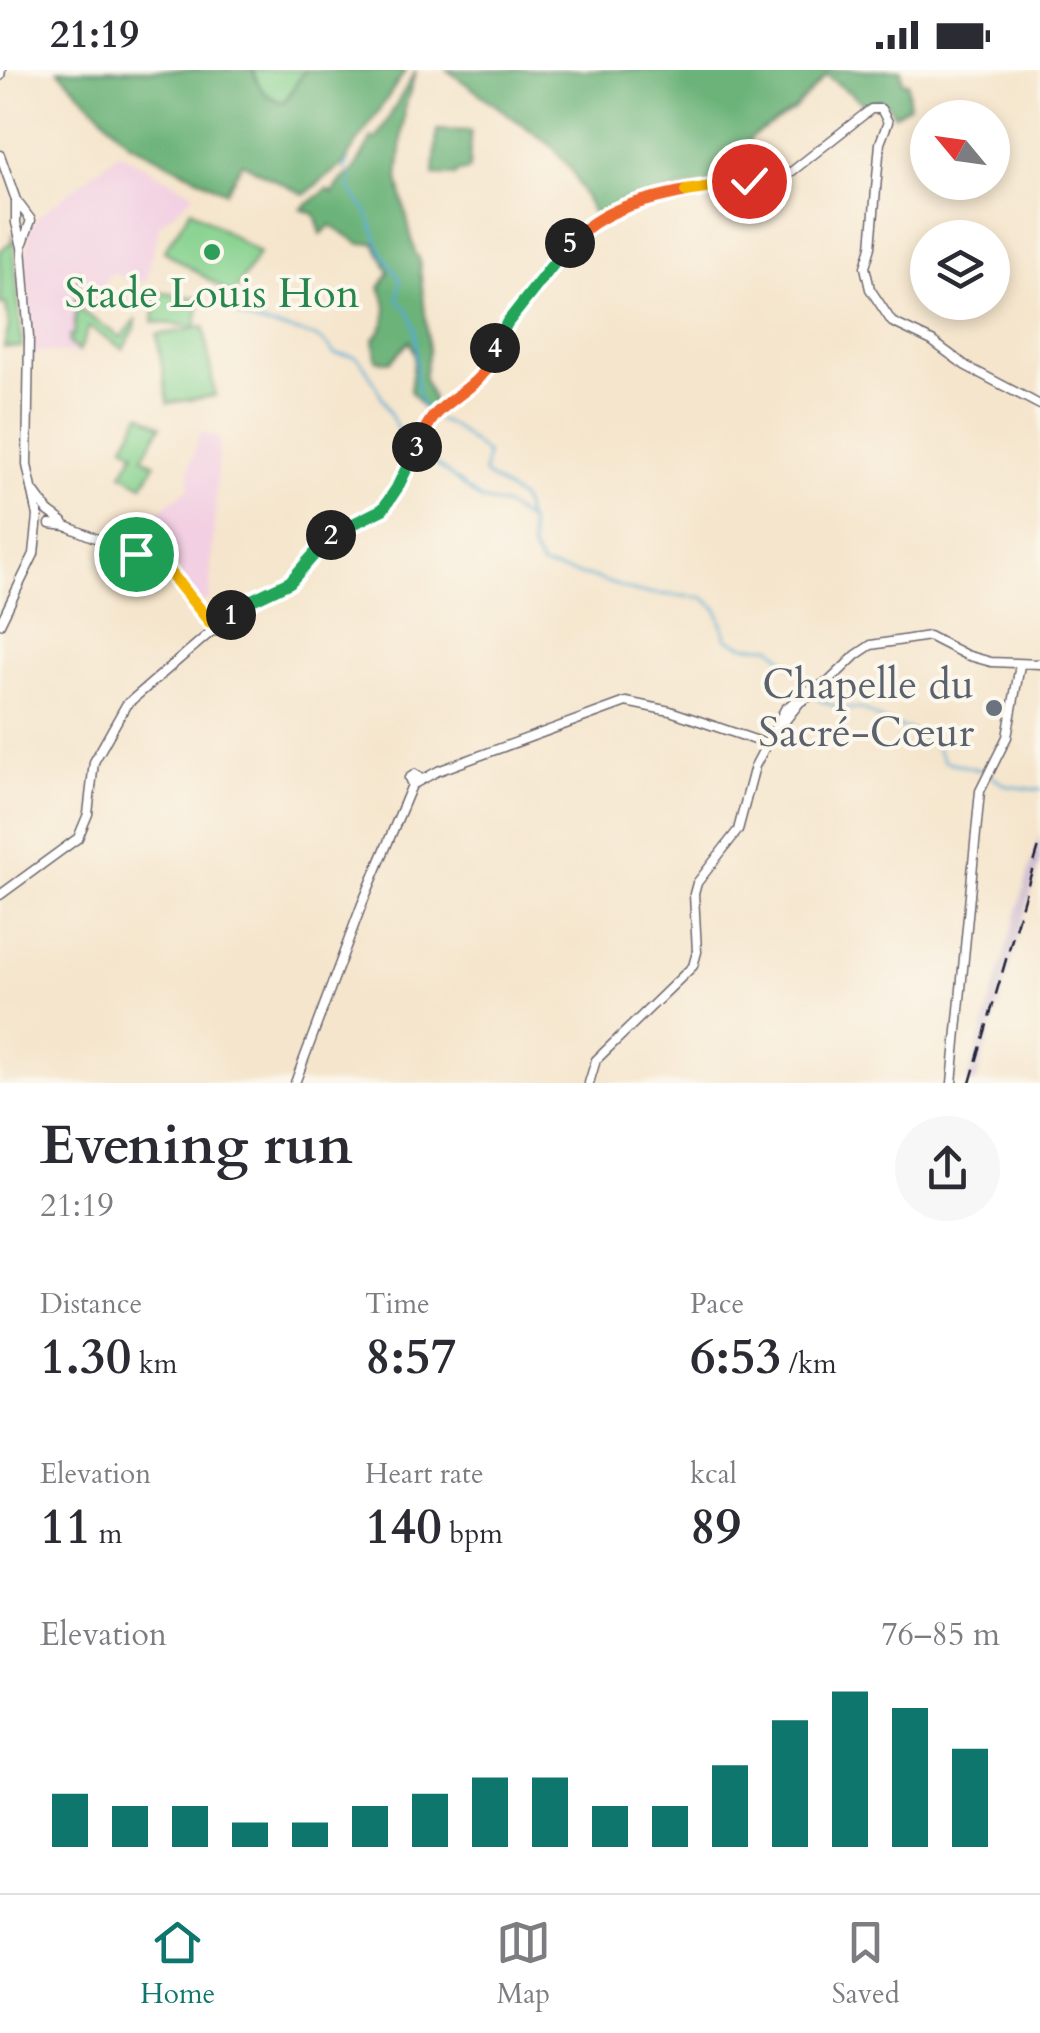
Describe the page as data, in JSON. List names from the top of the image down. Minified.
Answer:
{"places":["Stade Louis Hon","Chapelle du Sacré-Cœur"],"north":"top left","page":{"status":"21:19","pins":["5","4","3","2","1"],"heading":["Evening run","21:19"],"stats":[["Distance","1.30 km"],["Time","8:57"],["Pace","6:53 /km"],["Elevation","11 m"],["Heart rate","140 bpm"],["kcal","89"]],"chart":["Elevation","76–85 m"],"tabs":["Home","Map","Saved"]}}
